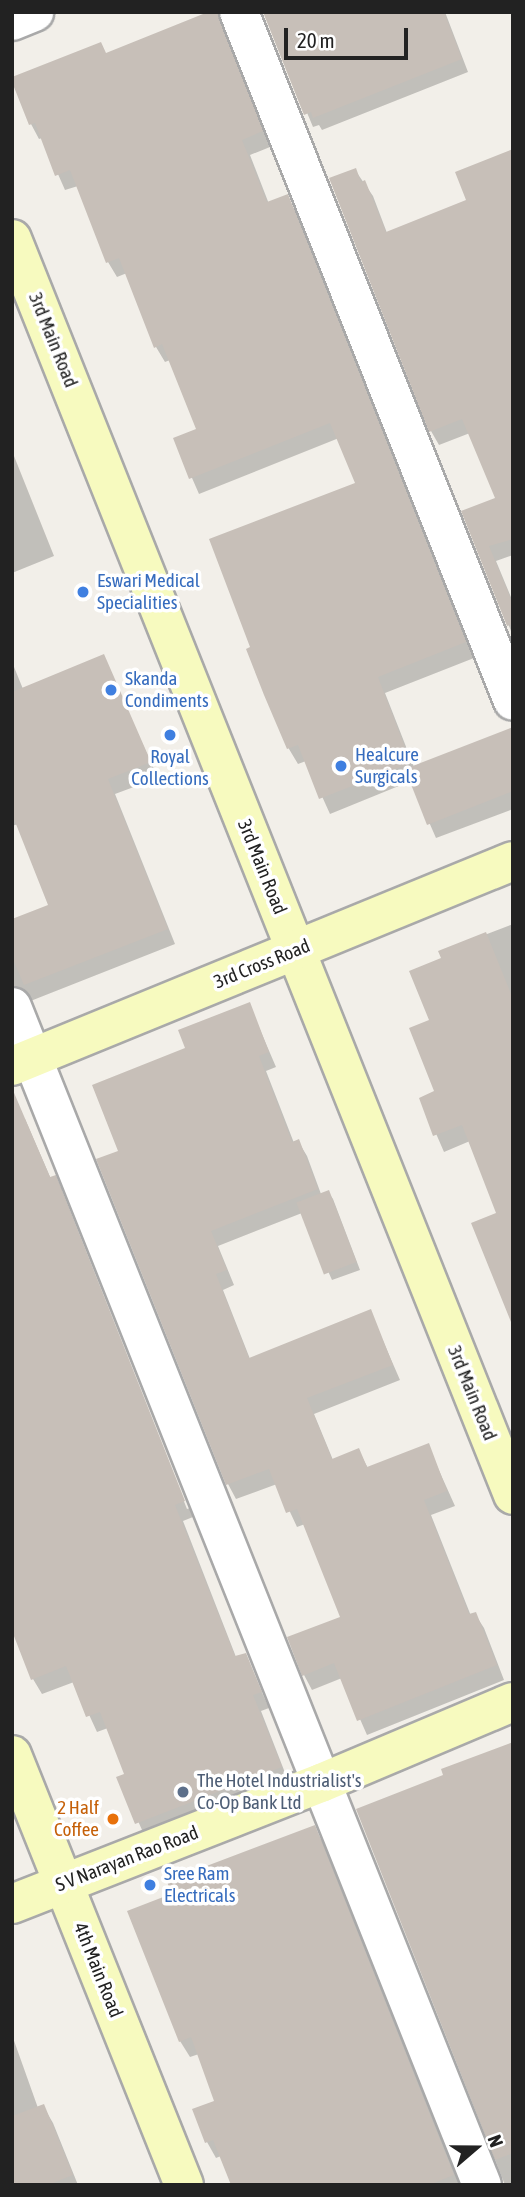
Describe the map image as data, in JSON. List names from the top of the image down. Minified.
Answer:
{"streets":{"street":["3rd Main Road","3rd Cross Road","S V Narayan Rao Road","4th Main Road"]},"crossings":[["3rd Main Road","3rd Cross Road"],["S V Narayan Rao Road","4th Main Road"]],"places":["Eswari Medical Specialities","Skanda Condiments","Royal Collections","Healcure Surgicals","The Hotel Industrialist's Co-Op Bank Ltd","2 Half Coffee","Sree Ram Electricals"],"scale_bar":"20 m","north":"right"}
